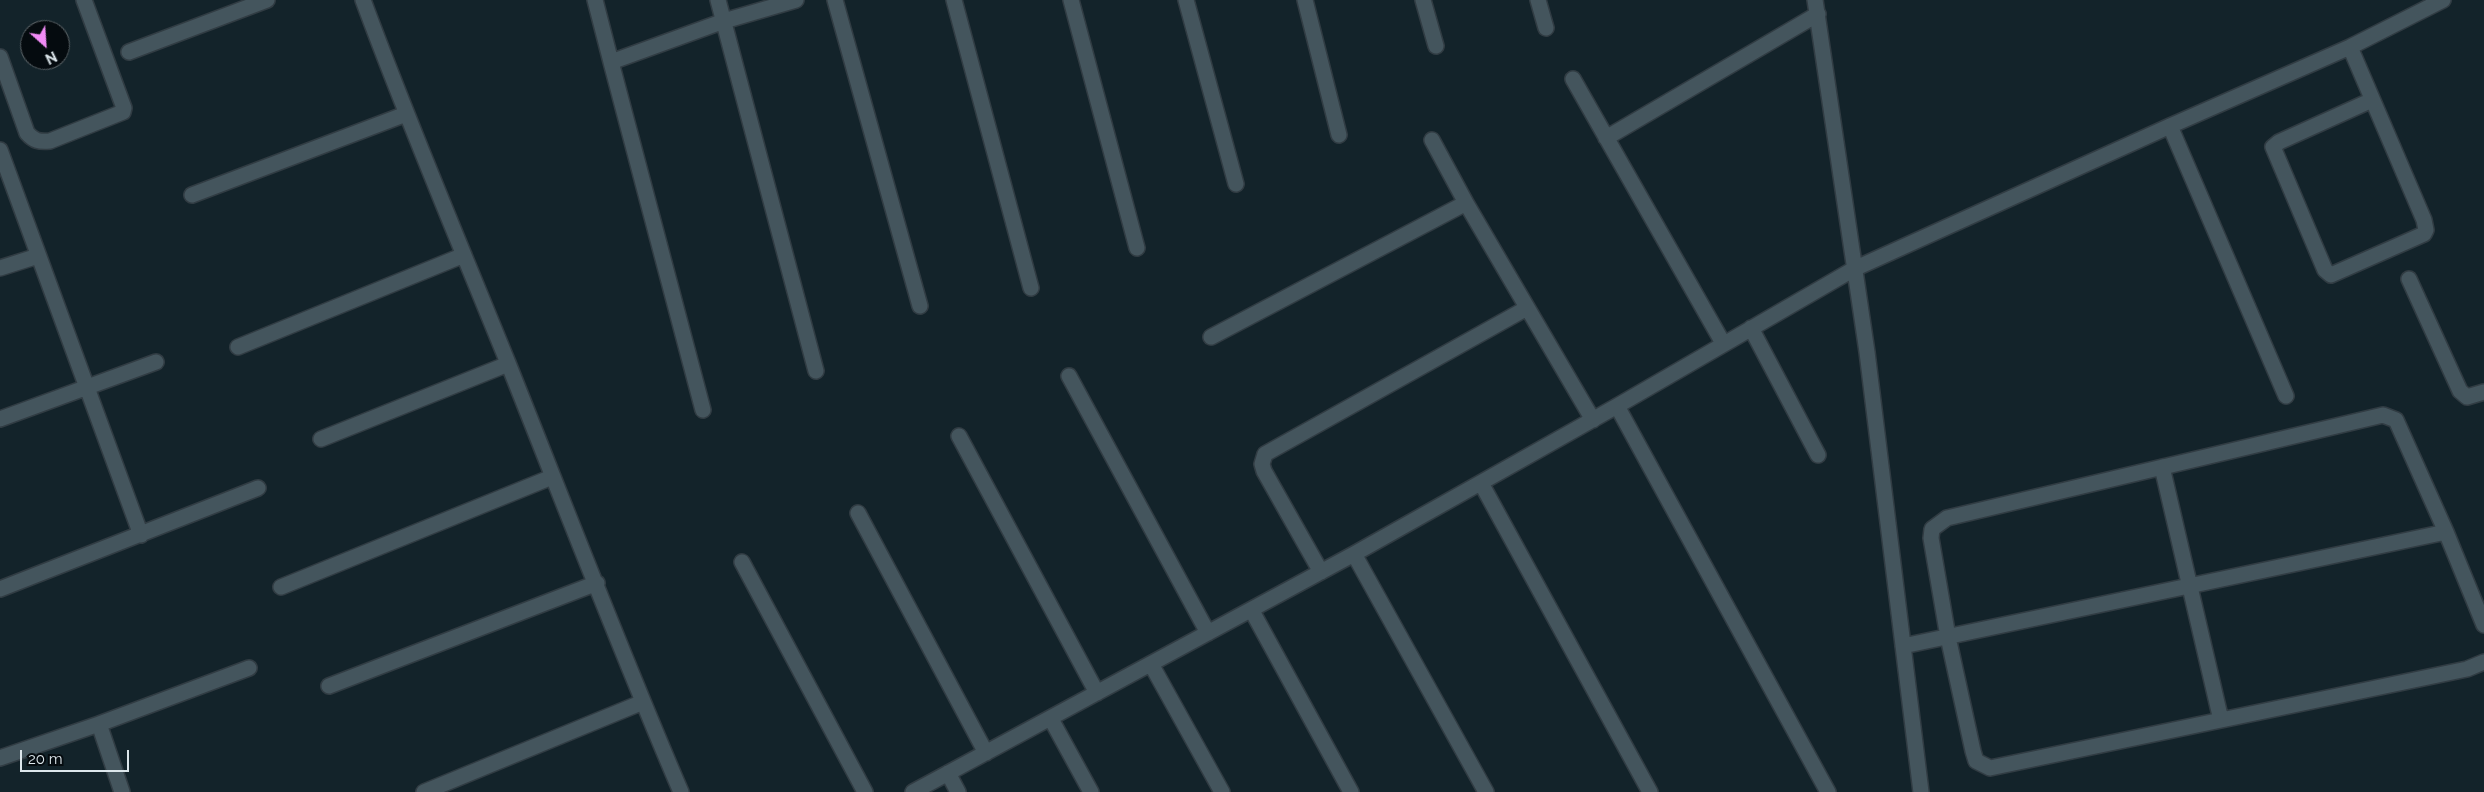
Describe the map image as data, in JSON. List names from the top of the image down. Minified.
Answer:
{"scale_bar":"20 m","north":"bottom right"}
